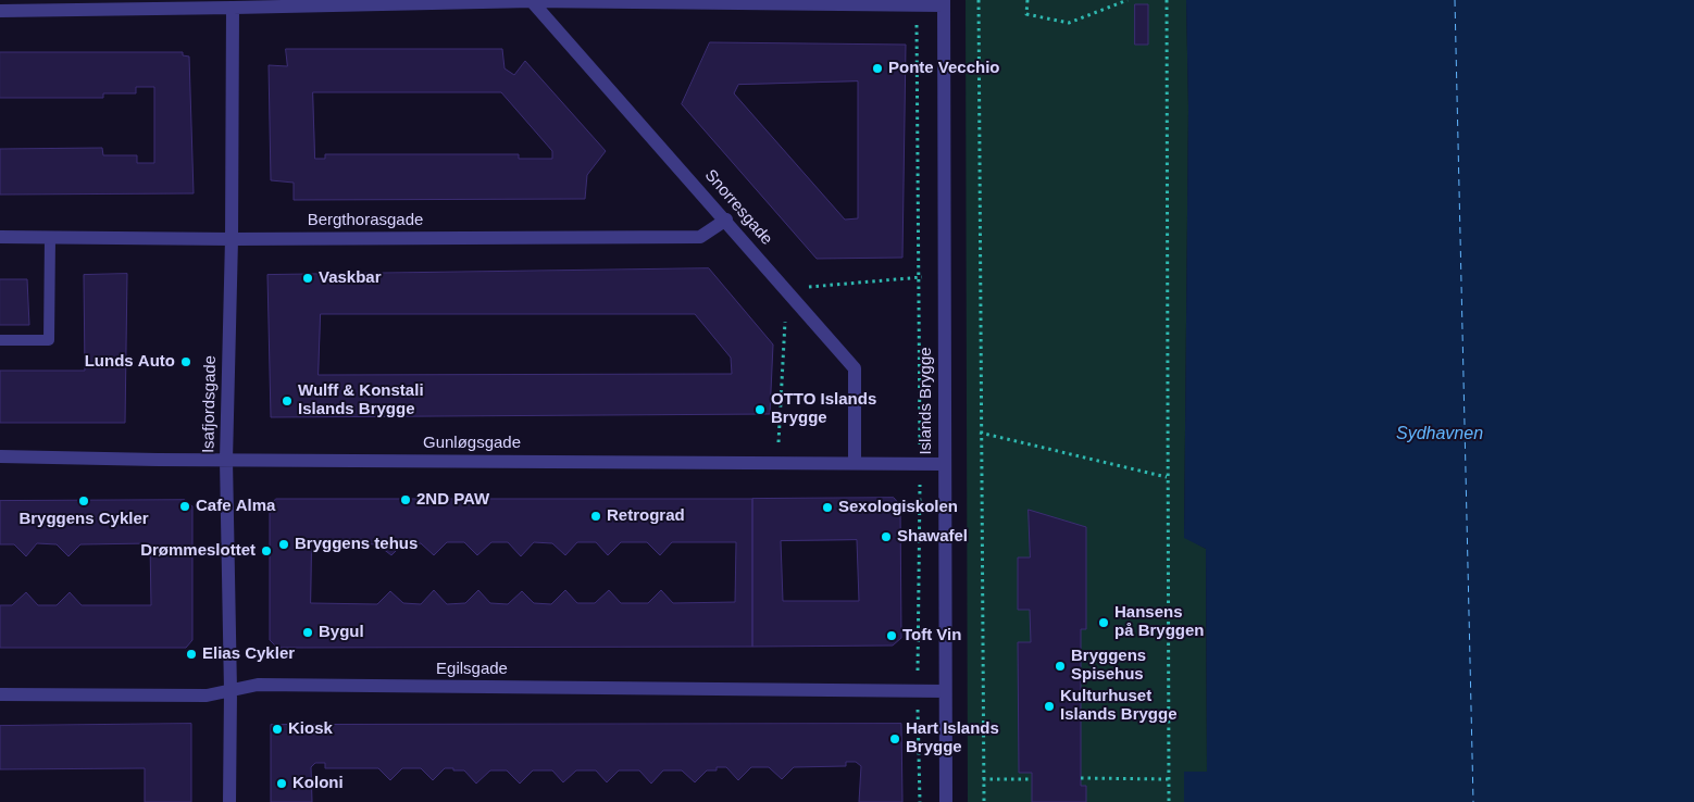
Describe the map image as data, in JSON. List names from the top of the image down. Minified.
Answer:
{"streets":{"street":["Snorresgade","Bergthorasgade","Islands Brygge","Isafjordsgade","Gunløgsgade","Egilsgade"]},"crossings":[["Snorresgade","Bergthorasgade"],["Snorresgade","Gunløgsgade"],["Bergthorasgade","Isafjordsgade"],["Islands Brygge","Gunløgsgade"],["Islands Brygge","Egilsgade"],["Isafjordsgade","Gunløgsgade"],["Isafjordsgade","Egilsgade"]],"water":["Sydhavnen"],"places":["Ponte Vecchio","Vaskbar","Lunds Auto","Wulff & Konstali Islands Brygge","OTTO Islands Brygge","2ND PAW","Bryggens Cykler","Cafe Alma","Sexologiskolen","Retrograd","Shawafel","Bryggens tehus","Drømmeslottet","Hansens på Bryggen","Bygul","Toft Vin","Elias Cykler","Bryggens Spisehus","Kulturhuset Islands Brygge","Kiosk","Hart Islands Brygge","Koloni"]}
